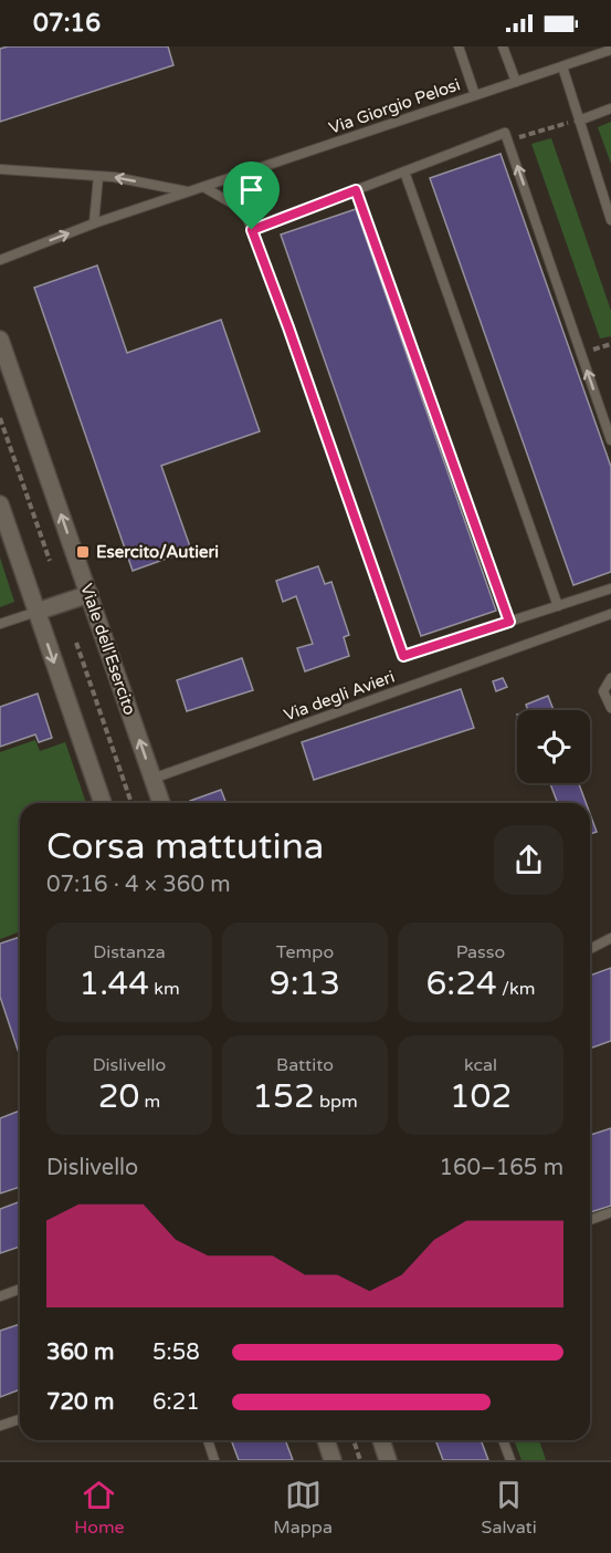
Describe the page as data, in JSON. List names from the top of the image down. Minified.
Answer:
{"streets":{"street":["Viale dell'Esercito"],"lane":["Via Giorgio Pelosi","Via degli Avieri"]},"crossings":[["Viale dell'Esercito","Via degli Avieri"]],"places":{"transit":["Esercito/Autieri"]},"page":{"status":"07:16","heading":["Corsa mattutina","07:16 · 4 × 360 m"],"stats":[["Distanza","1.44 km"],["Tempo","9:13"],["Passo","6:24 /km"],["Dislivello","20 m"],["Battito","152 bpm"],["kcal","102"]],"chart":["Dislivello","160–165 m"],"list":[{"name":"360 m","note":"5:58"},{"name":"720 m","note":"6:21"}],"tabs":["Home","Mappa","Salvati"]}}
